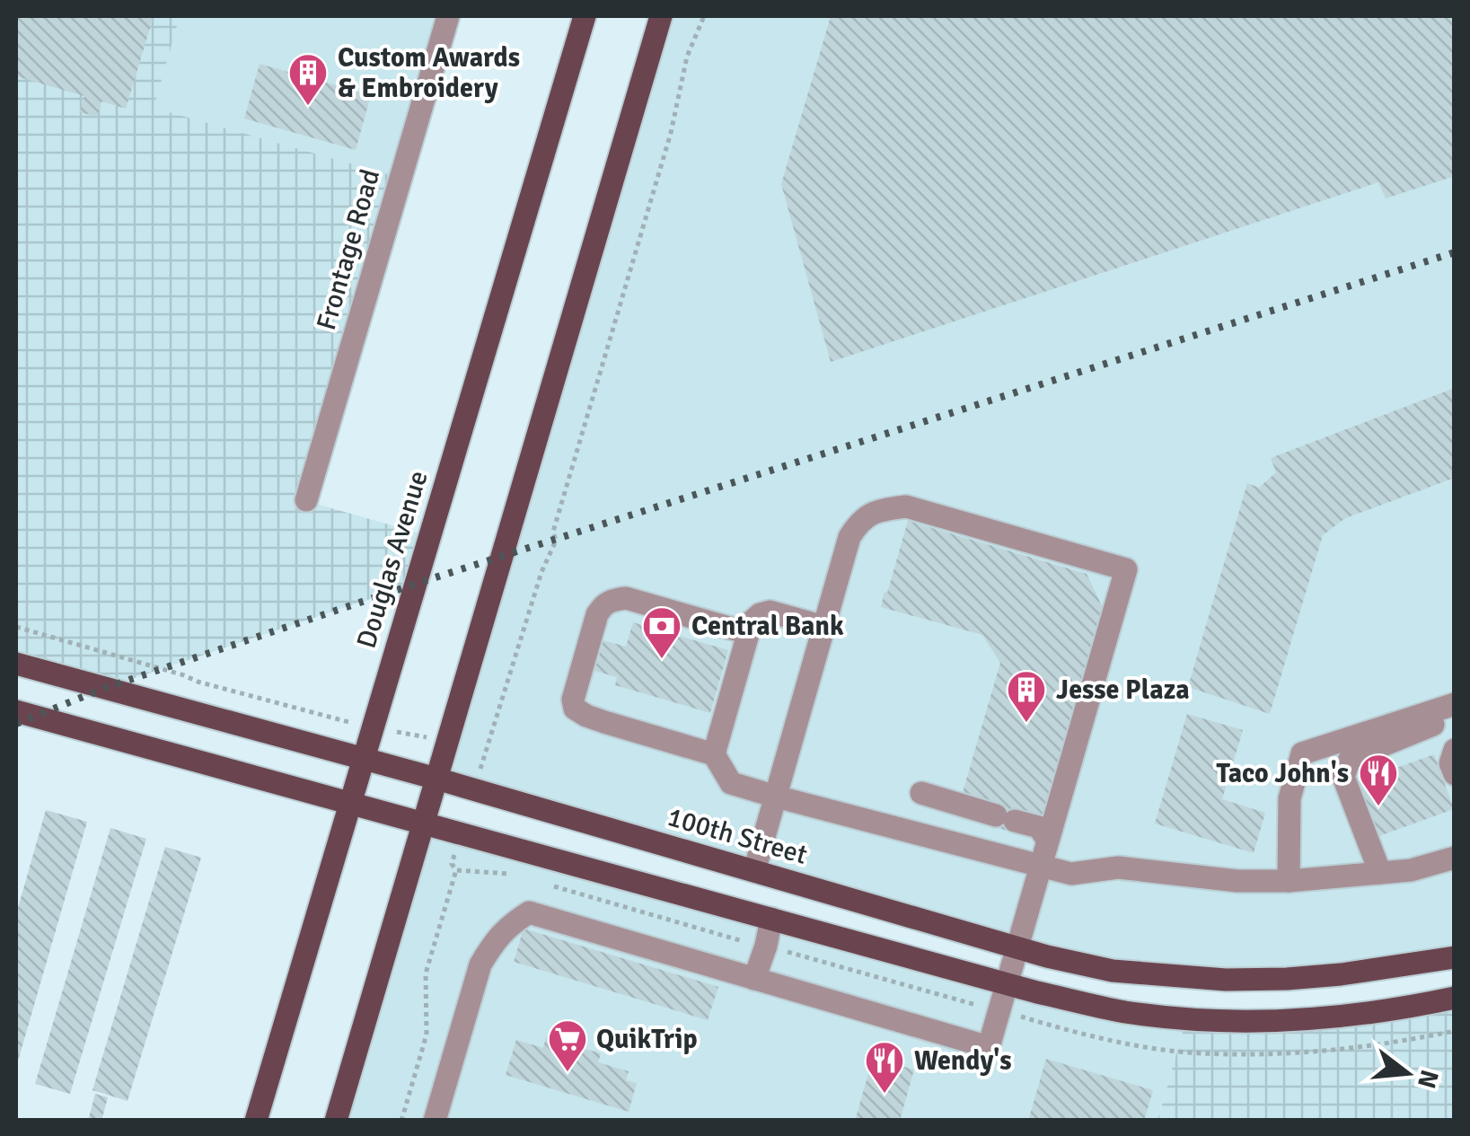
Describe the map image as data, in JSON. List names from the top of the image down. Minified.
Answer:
{"streets":{"main road":["Douglas Avenue","100th Street"],"street":["Frontage Road"]},"crossings":[["Douglas Avenue","100th Street"]],"places":{"building":["Custom Awards & Embroidery","Jesse Plaza"],"bank":["Central Bank"],"restaurant":["Taco John's","Wendy's"],"supermarket":["QuikTrip"]},"north":"right"}
